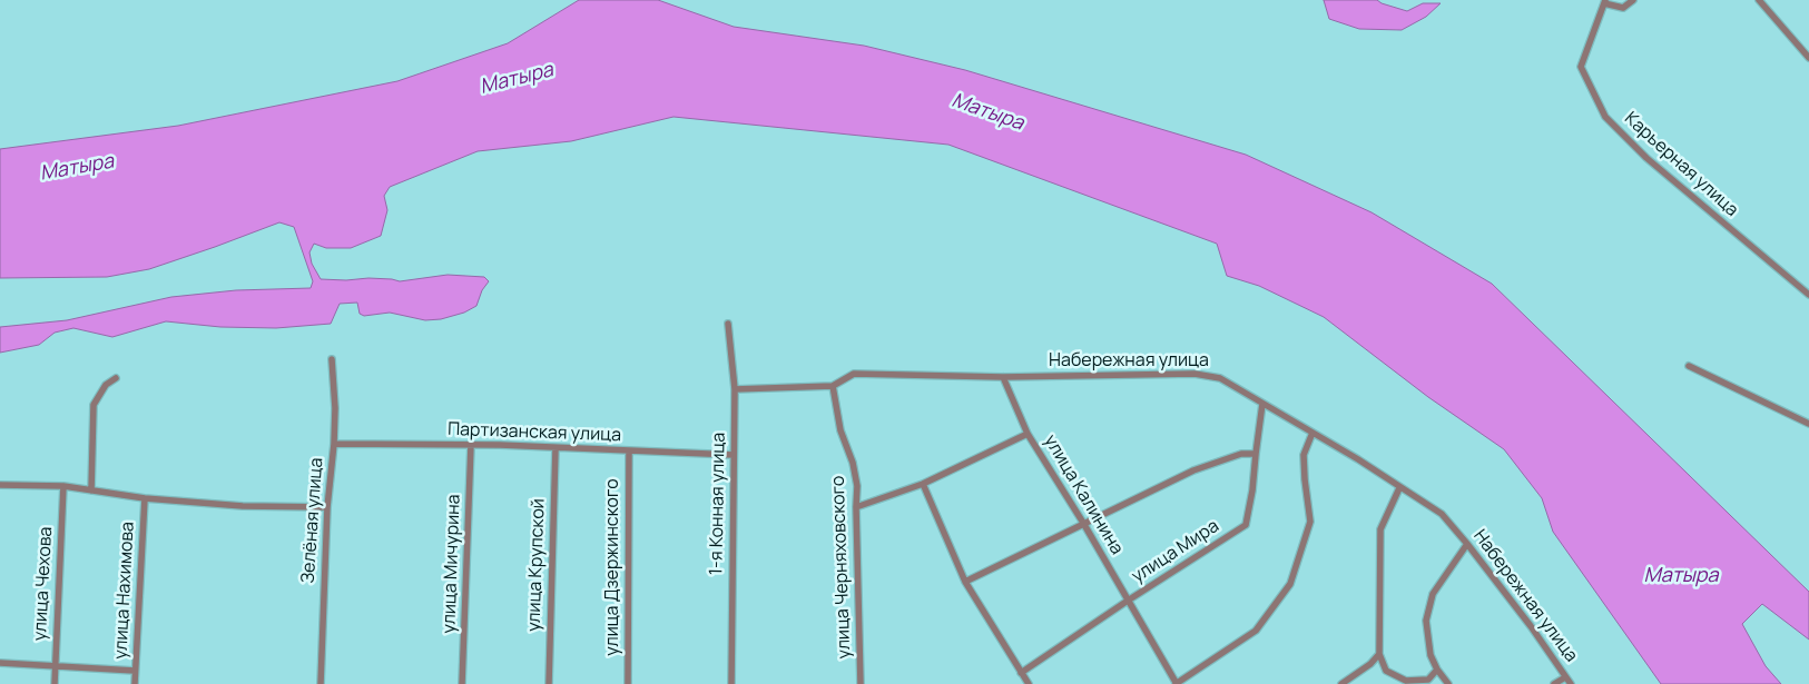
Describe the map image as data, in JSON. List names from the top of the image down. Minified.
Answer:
{"streets":{"street":["Карьерная улица","Набережная улица","Партизанская улица","улица Калинина","1-я Конная улица","Зелёная улица","улица Мира","улица Мичурина","улица Крупской","улица Дзержинского","улица Черняховского","улица Чехова","улица Нахимова"]},"crossings":[["Набережная улица","улица Калинина"],["Набережная улица","1-я Конная улица"],["Набережная улица","улица Мира"],["Набережная улица","улица Черняховского"],["Партизанская улица","1-я Конная улица"],["Партизанская улица","Зелёная улица"],["Партизанская улица","улица Мичурина"],["Партизанская улица","улица Крупской"],["Партизанская улица","улица Дзержинского"],["улица Калинина","улица Мира"]],"water":["Матыра"]}
